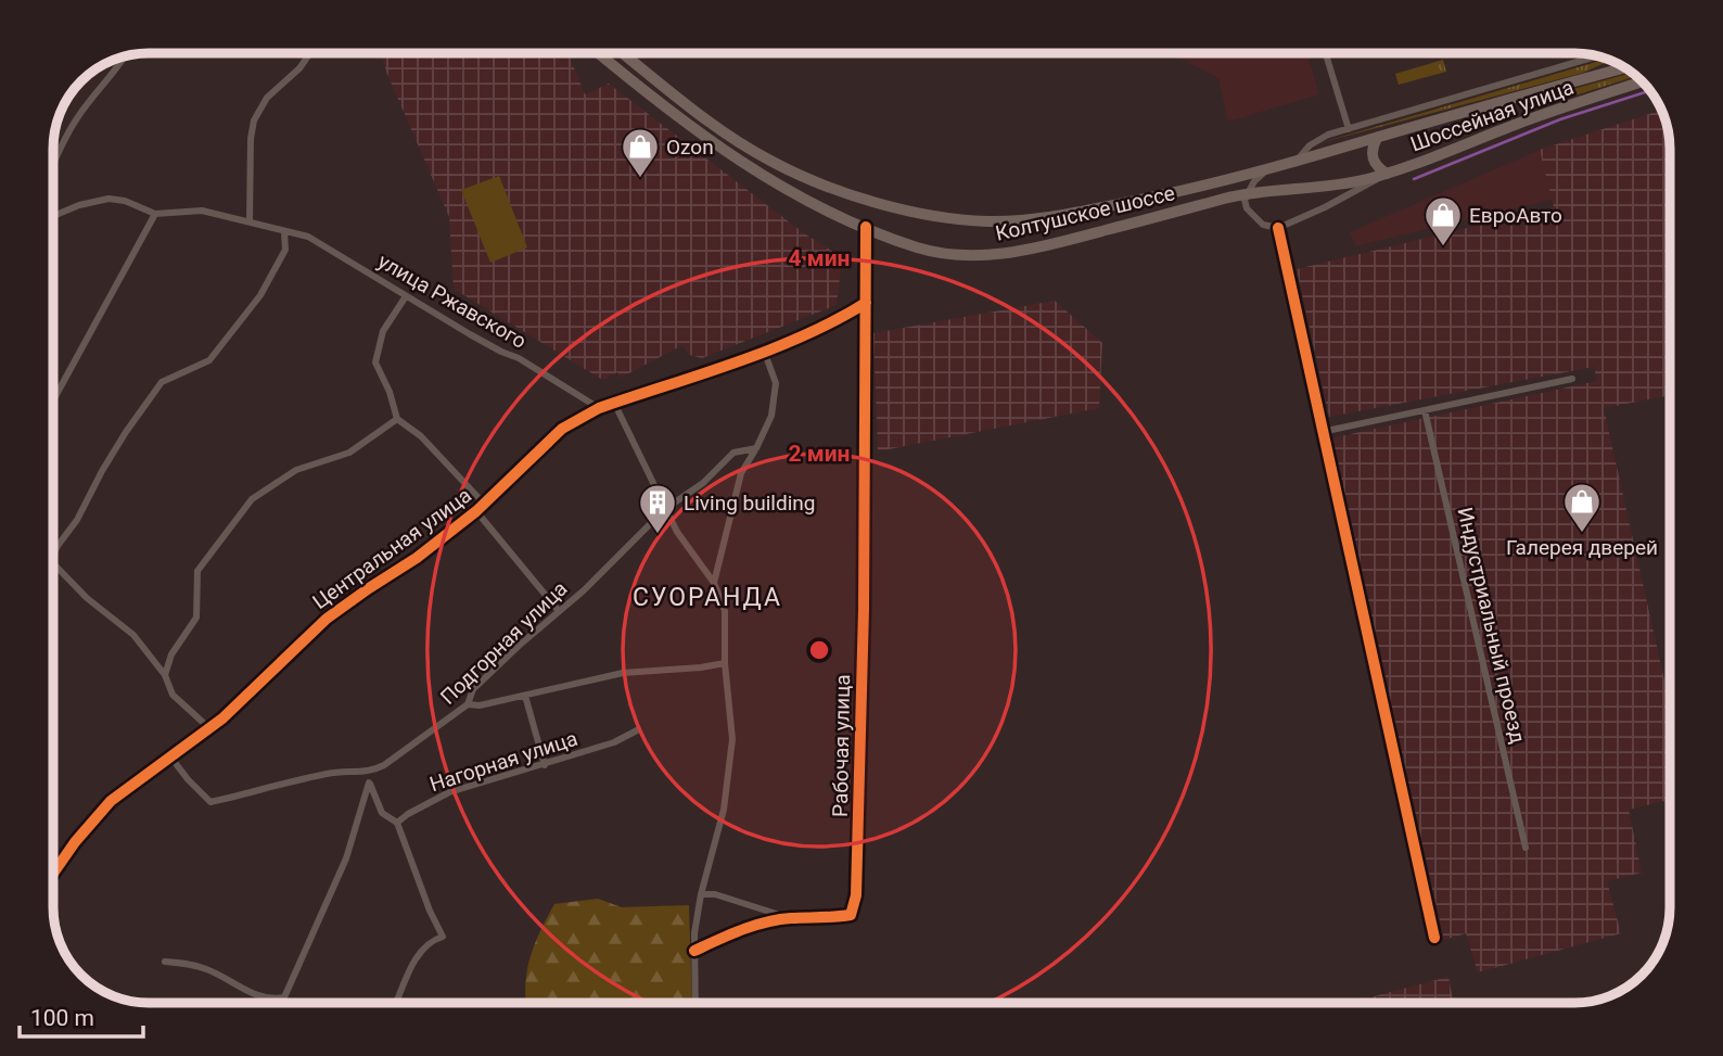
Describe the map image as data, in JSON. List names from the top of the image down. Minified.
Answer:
{"streets":{"main road":["Шоссейная улица","Колтушское шоссе","Центральная улица"],"street":["улица Ржавского","Индустриальный проезд","Подгорная улица","Рабочая улица","Нагорная улица"]},"crossings":[["Шоссейная улица","Колтушское шоссе"],["улица Ржавского","Центральная улица"],["Центральная улица","Рабочая улица"]],"districts":["СУОРАНДА"],"places":{"shop":["Ozon","ЕвроАвто","Галерея дверей"],"building":["Living building"]},"scale_bar":"100 m","rings":["4 мин","2 мин"]}
